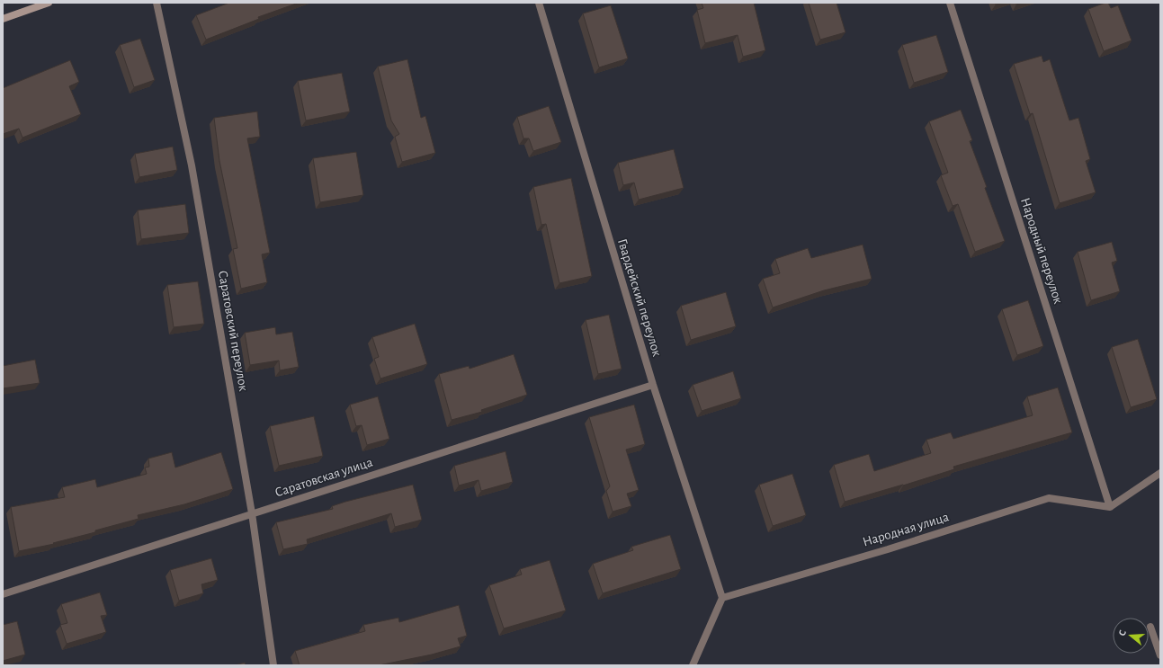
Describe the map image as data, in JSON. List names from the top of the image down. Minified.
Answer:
{"streets":{"street":["Народный переулок","Гвардейский переулок","Саратовский переулок","Саратовская улица","Народная улица"]},"crossings":[["Народный переулок","Народная улица"],["Гвардейский переулок","Саратовская улица"],["Гвардейский переулок","Народная улица"],["Саратовский переулок","Саратовская улица"]],"north":"left"}
